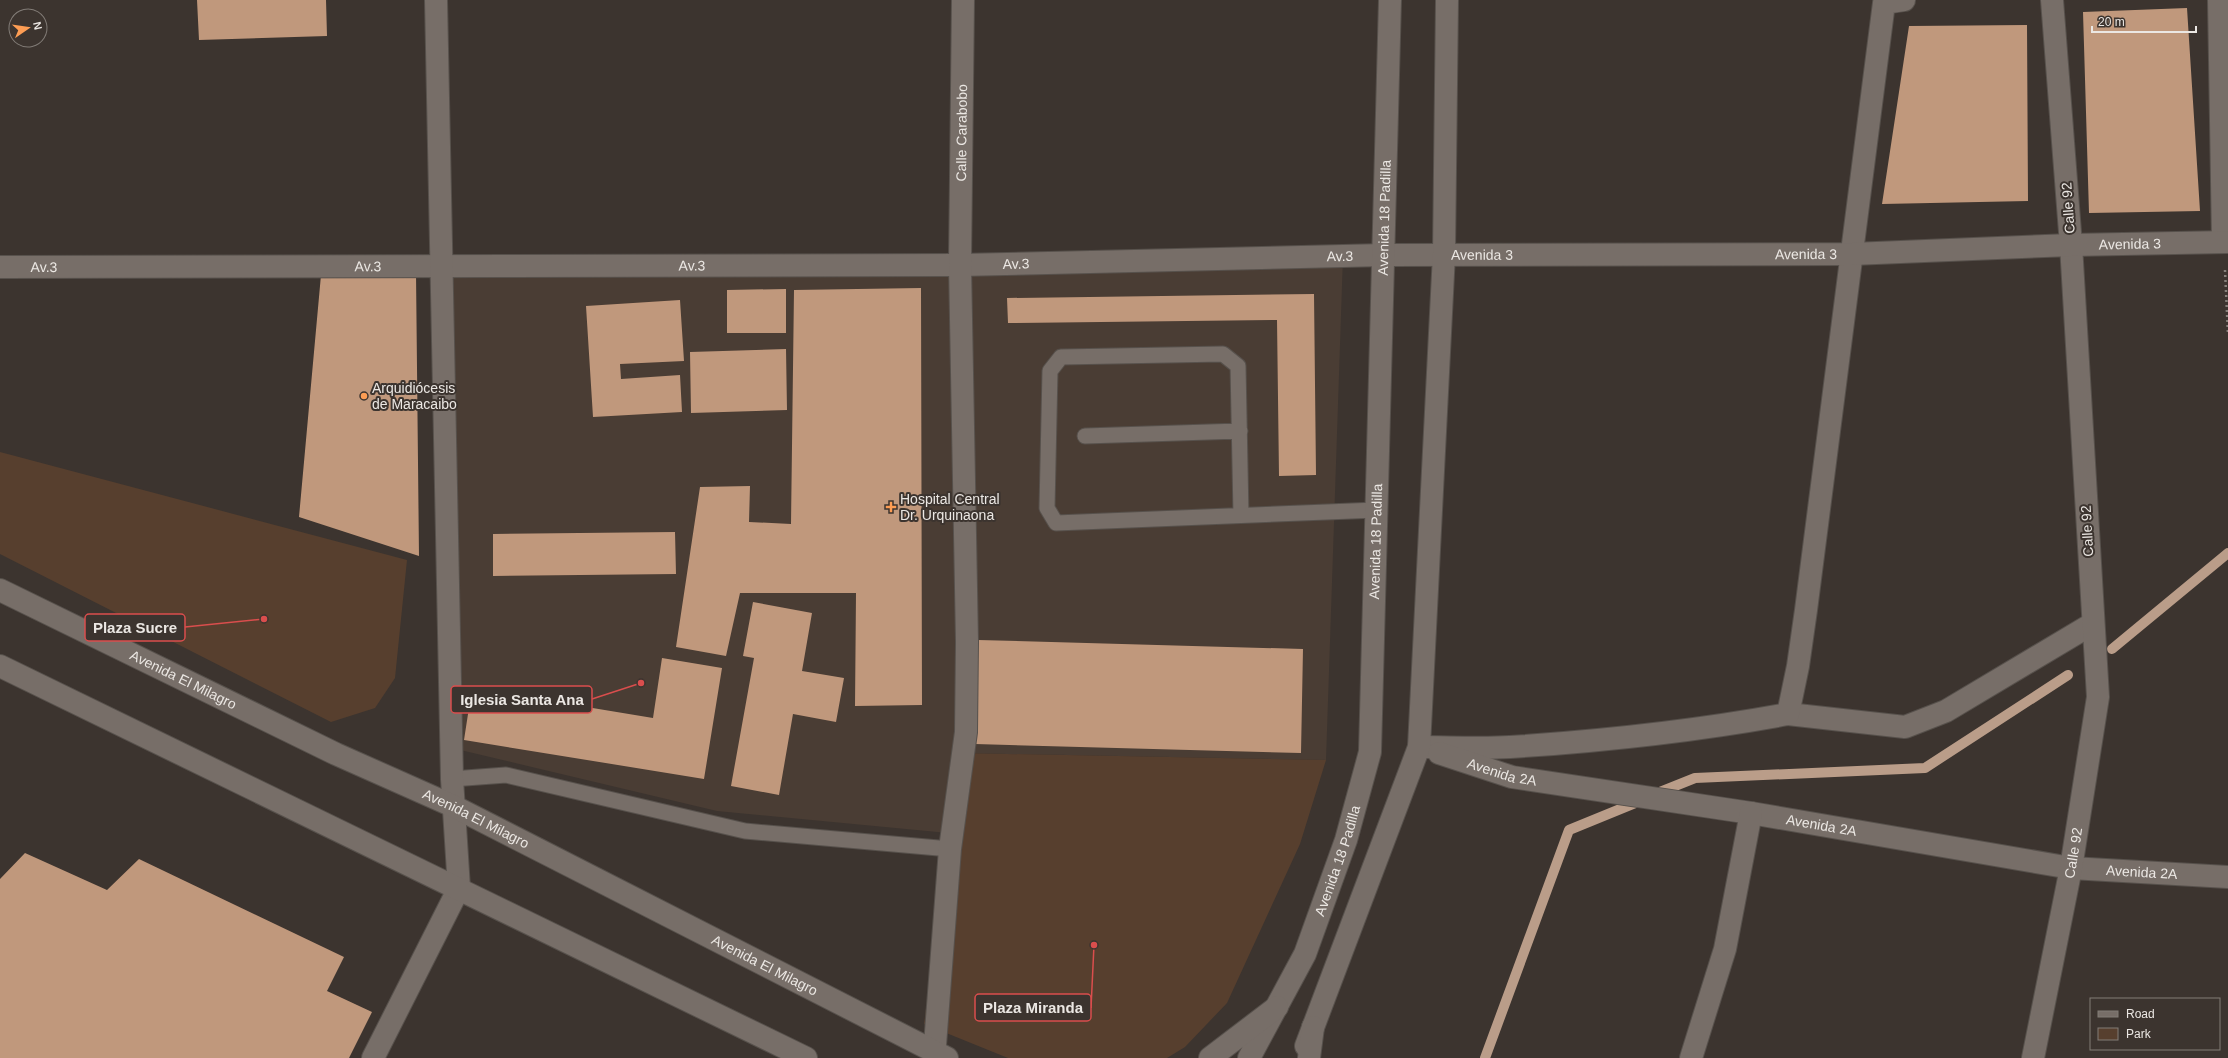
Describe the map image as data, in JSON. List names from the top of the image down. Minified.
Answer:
{"streets":{"street":["Calle Carabobo","Calle 92","Avenida 18 Padilla","Avenida 3","Av.3","Avenida El Milagro","Avenida 2A"]},"crossings":[["Calle Carabobo","Av.3"],["Calle Carabobo","Avenida El Milagro"],["Calle 92","Avenida 3"],["Calle 92","Avenida 2A"],["Avenida 18 Padilla","Avenida 3"],["Avenida 18 Padilla","Av.3"],["Avenida 3","Av.3"]],"places":{"other":["Arquidiócesis de Maracaibo","Plaza Sucre","Iglesia Santa Ana","Plaza Miranda"],"health":["Hospital Central Dr. Urquinaona"]},"legend":["Road","Park"],"scale_bar":"20 m","north":"right"}
